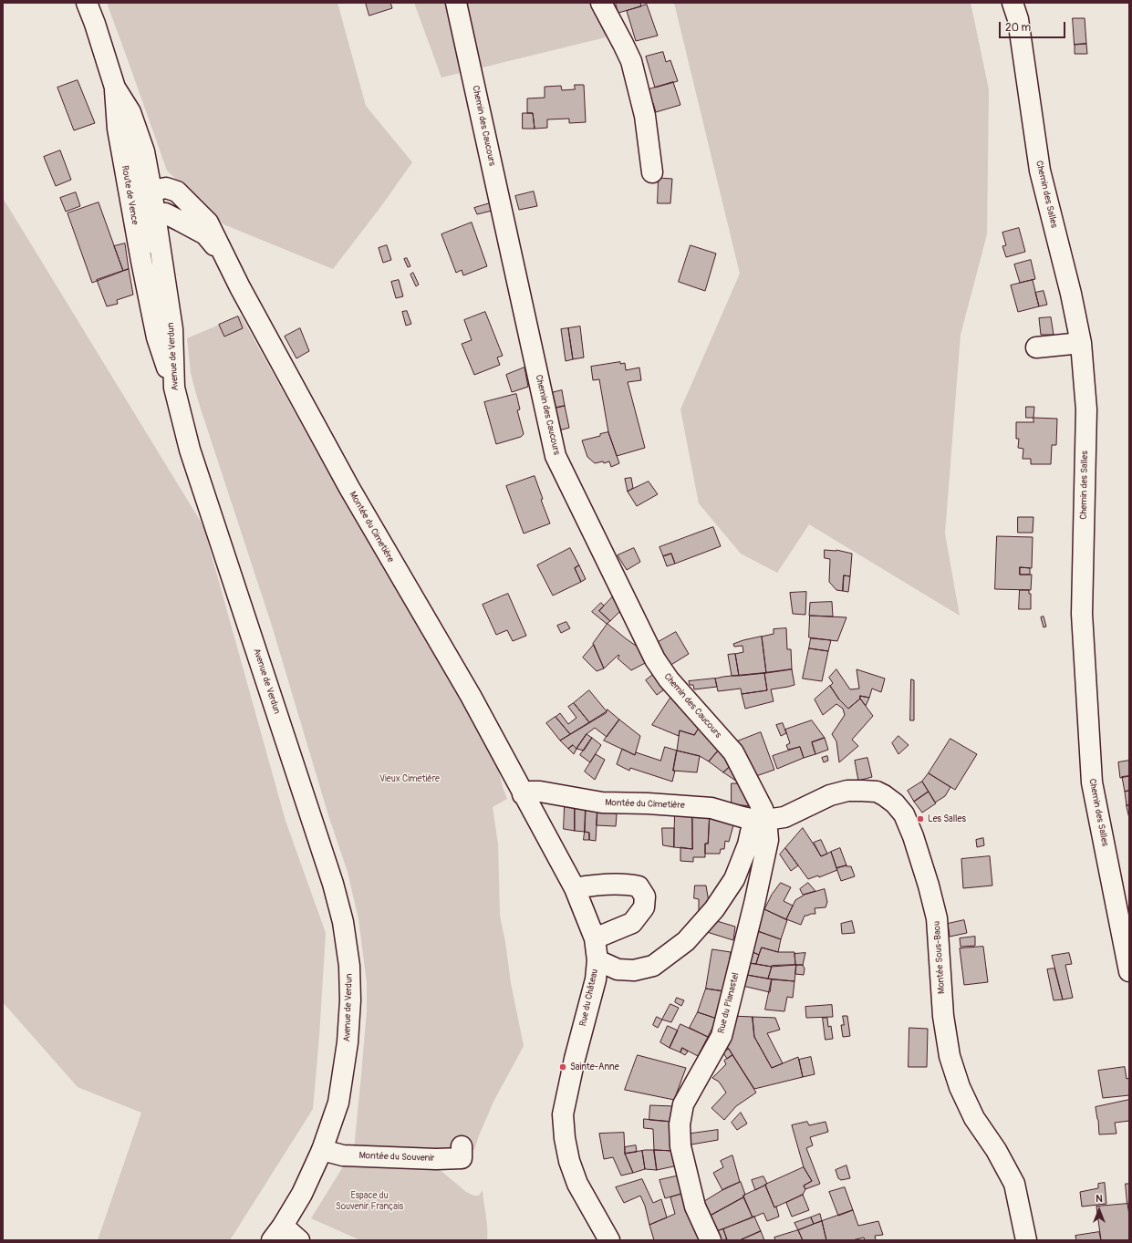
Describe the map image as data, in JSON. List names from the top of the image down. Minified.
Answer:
{"streets":{"street":["Chemin des Caucours","Chemin des Salles","Route de Vence","Avenue de Verdun","Montée du Cimetière","Montée Sous-Baou","Rue du Château","Rue du Planastel","Montée du Souvenir"]},"crossings":[["Chemin des Caucours","Montée du Cimetière"],["Chemin des Caucours","Montée Sous-Baou"],["Chemin des Caucours","Rue du Château"],["Chemin des Caucours","Rue du Planastel"],["Route de Vence","Avenue de Verdun"],["Route de Vence","Montée du Cimetière"],["Avenue de Verdun","Montée du Cimetière"],["Avenue de Verdun","Montée du Souvenir"],["Montée du Cimetière","Montée Sous-Baou"],["Montée du Cimetière","Rue du Château"],["Montée du Cimetière","Rue du Planastel"],["Montée Sous-Baou","Rue du Château"],["Montée Sous-Baou","Rue du Planastel"],["Rue du Château","Rue du Planastel"]],"parks":["Vieux Cimetière","Espace du Souvenir Français"],"places":["Les Salles","Sainte-Anne"],"scale_bar":"20 m","north":"top"}
